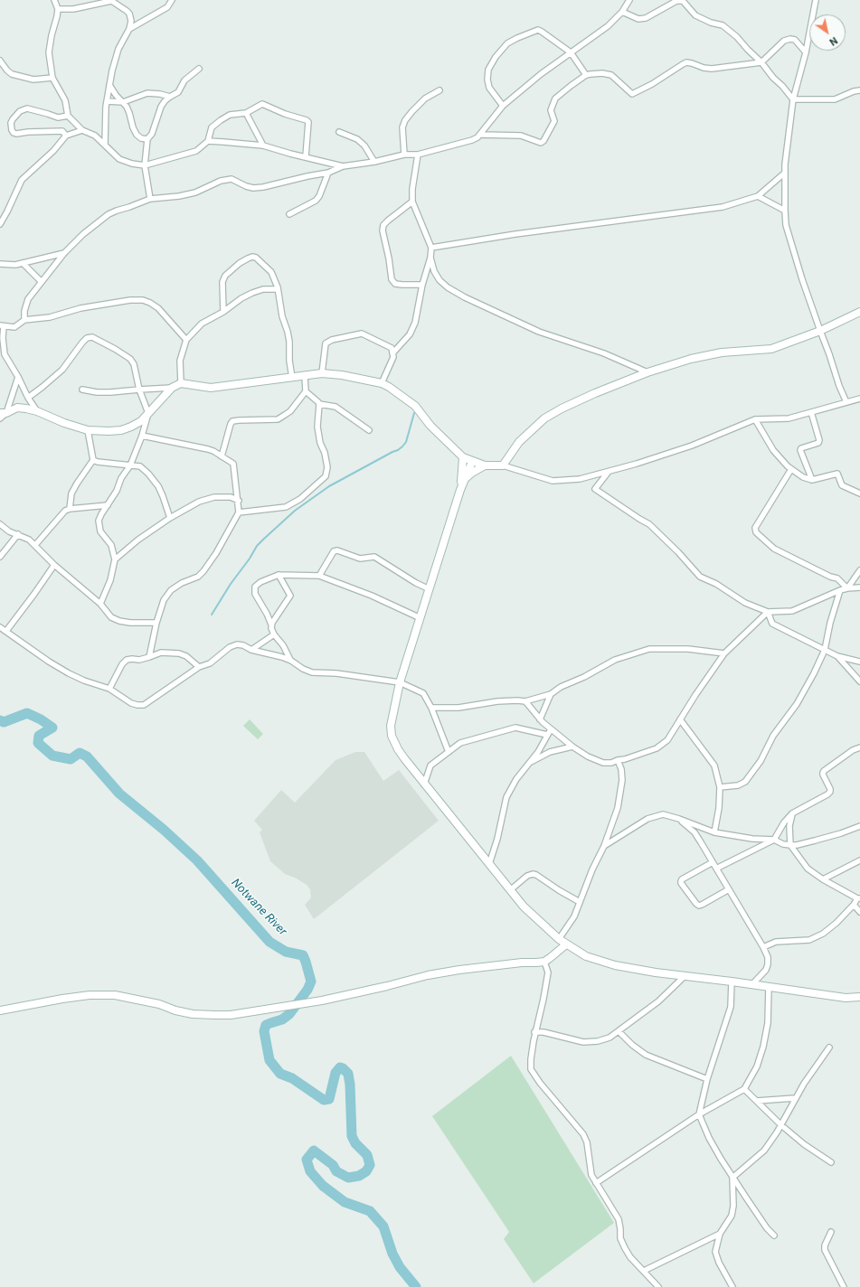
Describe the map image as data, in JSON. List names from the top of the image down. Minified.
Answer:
{"water":["Notwane River"],"north":"bottom right"}
